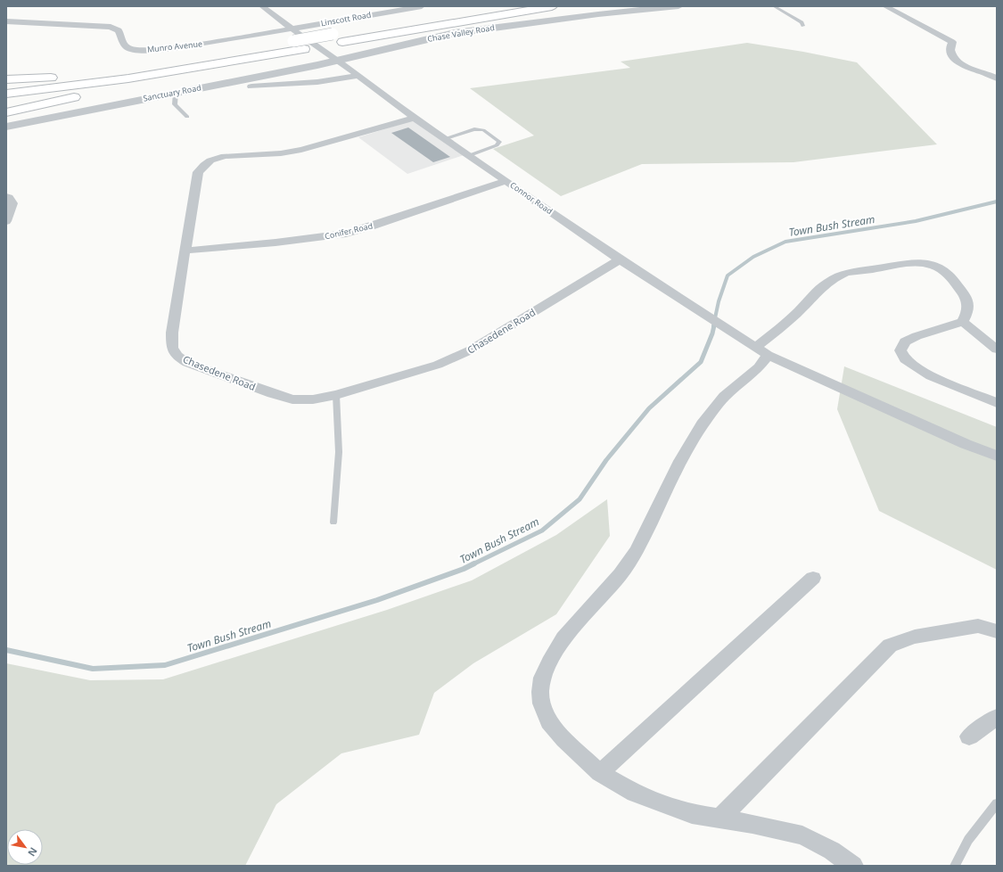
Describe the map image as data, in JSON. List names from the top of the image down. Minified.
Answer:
{"streets":{"street":["Linscott Road","Chase Valley Road","Munro Avenue","Sanctuary Road","Connor Road","Conifer Road","Chasedene Road"]},"crossings":[["Linscott Road","Munro Avenue"],["Chase Valley Road","Sanctuary Road"],["Chase Valley Road","Connor Road"],["Sanctuary Road","Connor Road"],["Connor Road","Conifer Road"],["Connor Road","Chasedene Road"],["Conifer Road","Chasedene Road"]],"water":["Town Bush Stream"],"north":"bottom right"}
